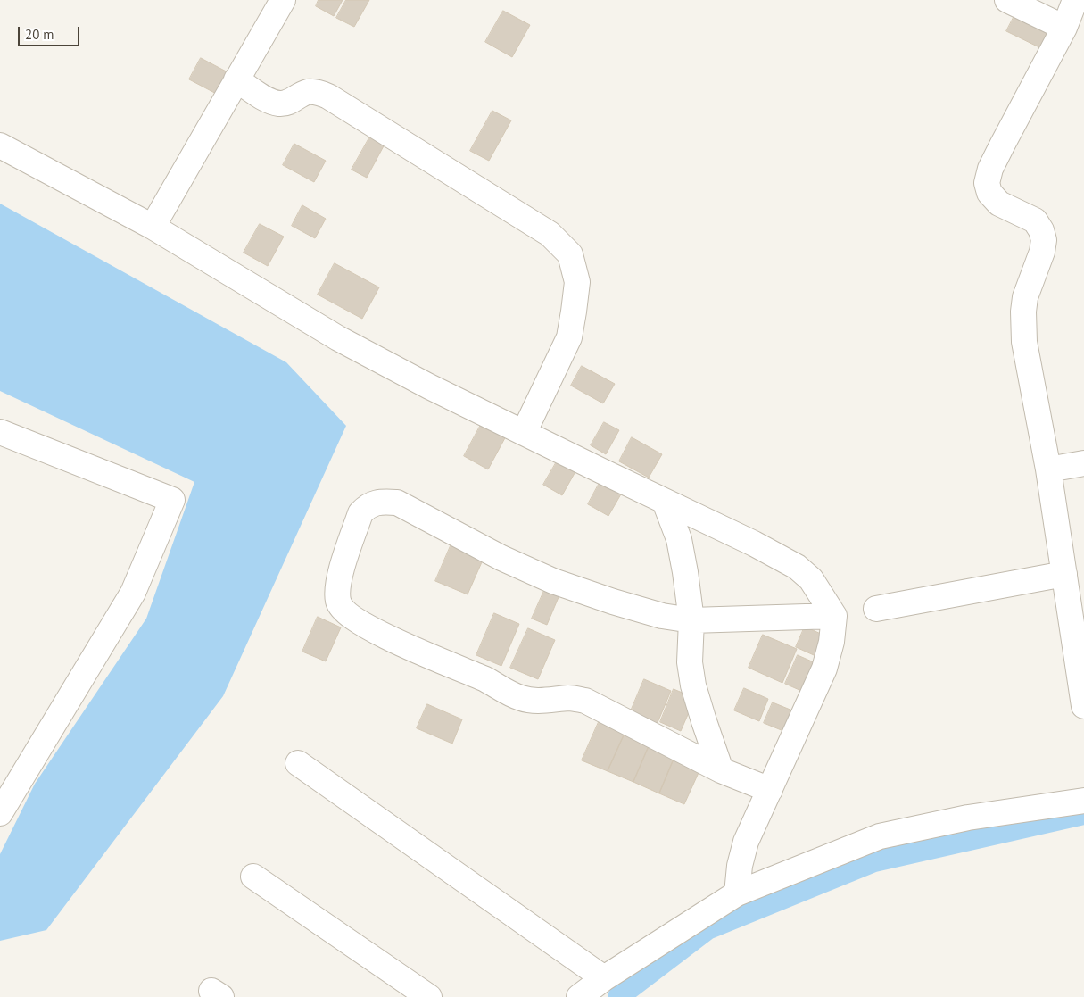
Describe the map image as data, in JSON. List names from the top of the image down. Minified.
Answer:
{"scale_bar":"20 m"}
